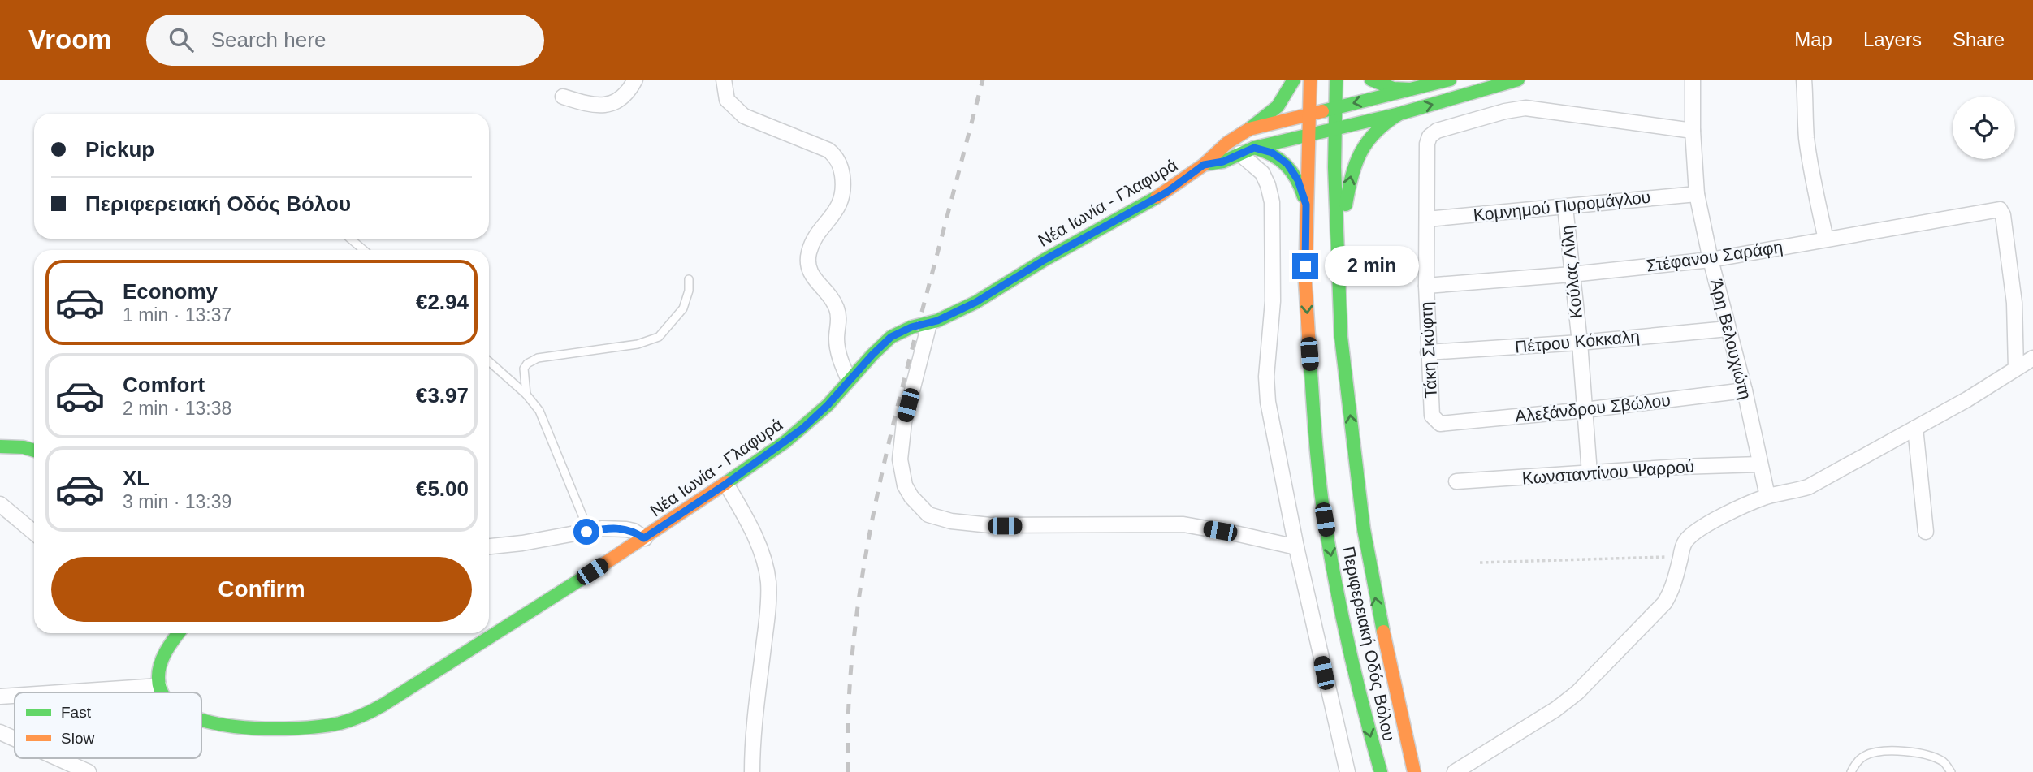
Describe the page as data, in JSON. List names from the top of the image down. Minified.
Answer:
{"streets":{"main road":["Νέα Ιωνία - Γλαφυρά","Περιφερειακή Οδός Βόλου"],"street":["Κομνημού Πυρομάγλου","Στέφανου Σαράφη","Κούλας Λίλη","Άρη Βελουχιώτη","Πέτρου Κόκκαλη","Τάκη Σκύφτη","Αλεξάνδρου Σβώλου","Κωνσταντίνου Ψαρρού"]},"crossings":[["Νέα Ιωνία - Γλαφυρά","Περιφερειακή Οδός Βόλου"],["Κομνημού Πυρομάγλου","Κούλας Λίλη"],["Κομνημού Πυρομάγλου","Άρη Βελουχιώτη"],["Κομνημού Πυρομάγλου","Τάκη Σκύφτη"],["Στέφανου Σαράφη","Κούλας Λίλη"],["Στέφανου Σαράφη","Άρη Βελουχιώτη"],["Στέφανου Σαράφη","Τάκη Σκύφτη"],["Κούλας Λίλη","Πέτρου Κόκκαλη"],["Κούλας Λίλη","Αλεξάνδρου Σβώλου"],["Κούλας Λίλη","Κωνσταντίνου Ψαρρού"],["Άρη Βελουχιώτη","Πέτρου Κόκκαλη"],["Άρη Βελουχιώτη","Τάκη Σκύφτη"],["Άρη Βελουχιώτη","Αλεξάνδρου Σβώλου"],["Άρη Βελουχιώτη","Κωνσταντίνου Ψαρρού"],["Πέτρου Κόκκαλη","Τάκη Σκύφτη"],["Τάκη Σκύφτη","Αλεξάνδρου Σβώλου"]],"legend":["Fast","Slow"],"page":{"header":"Vroom","search":"Search here","nav":["Map","Layers","Share"],"banner":["Pickup","Περιφερειακή Οδός Βόλου"],"bubble":"2 min","list":[{"name":"Economy","note":"1 min · 13:37","value":"€2.94"},{"name":"Comfort","note":"2 min · 13:38","value":"€3.97"},{"name":"XL","note":"3 min · 13:39","value":"€5.00"}],"buttons":"Confirm"}}
